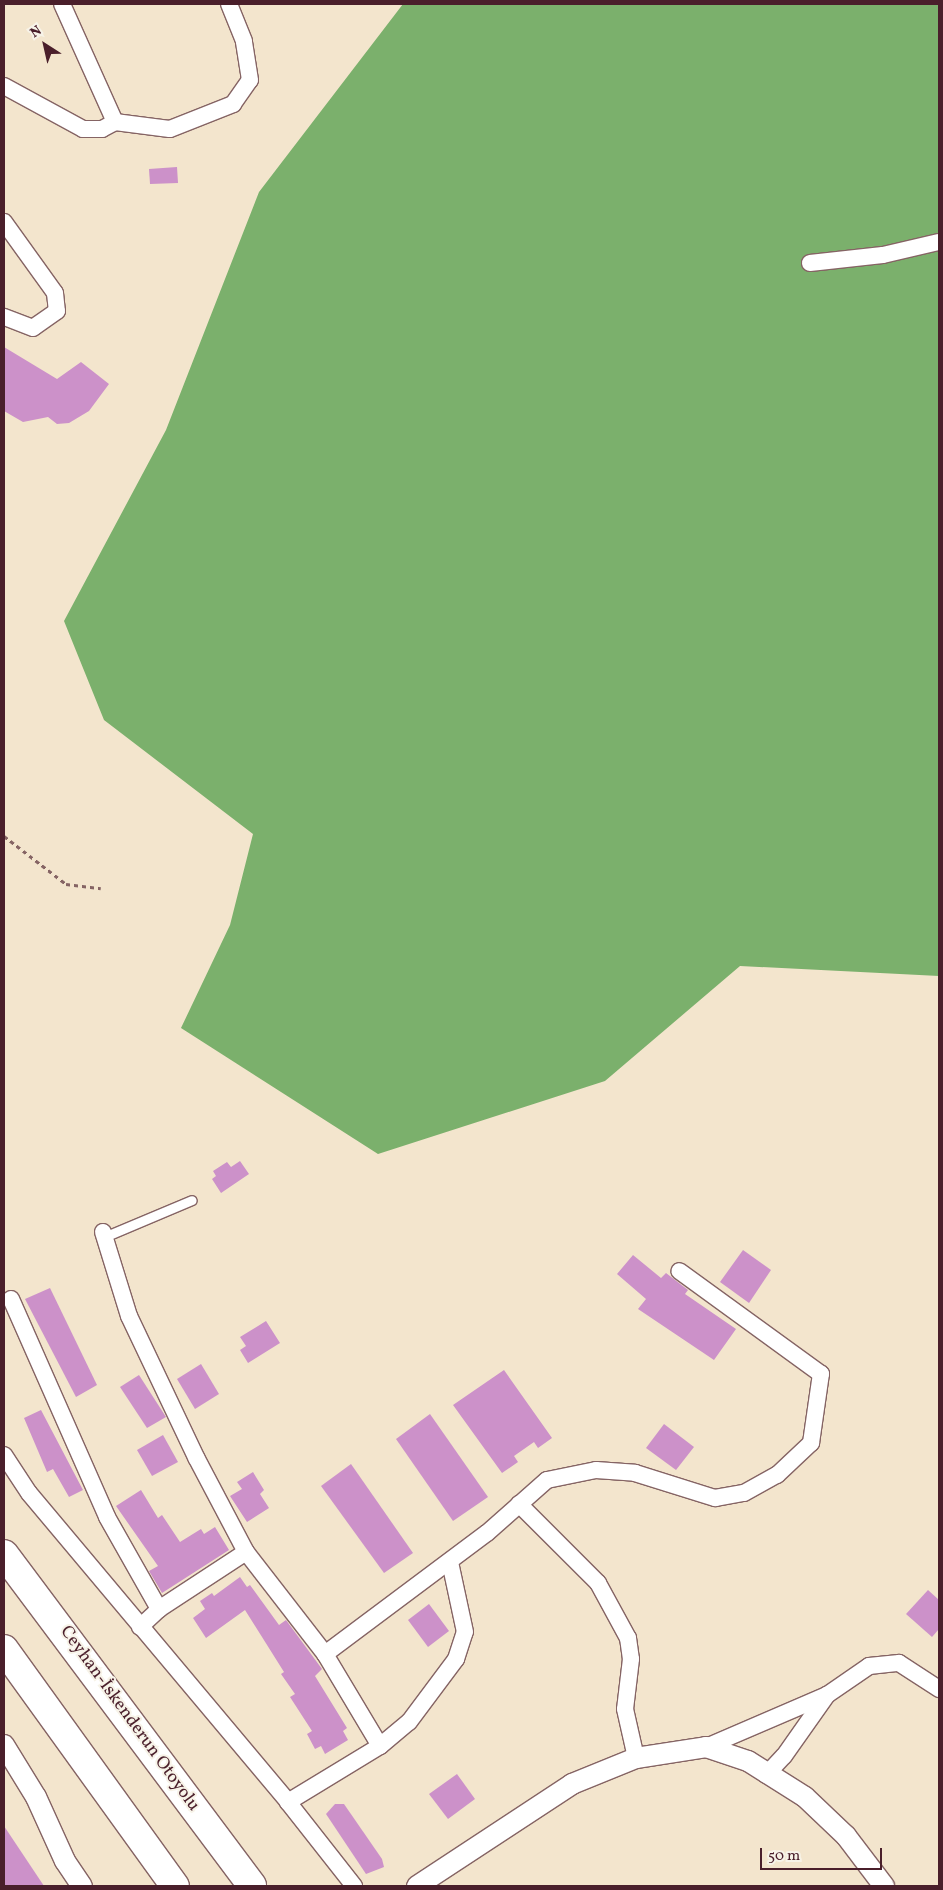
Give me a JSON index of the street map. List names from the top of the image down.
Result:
{
  "streets": {
    "highway": ["Ceyhan-İskenderun Otoyolu"]
  },
  "scale_bar": "50 m",
  "north": "top left"
}
